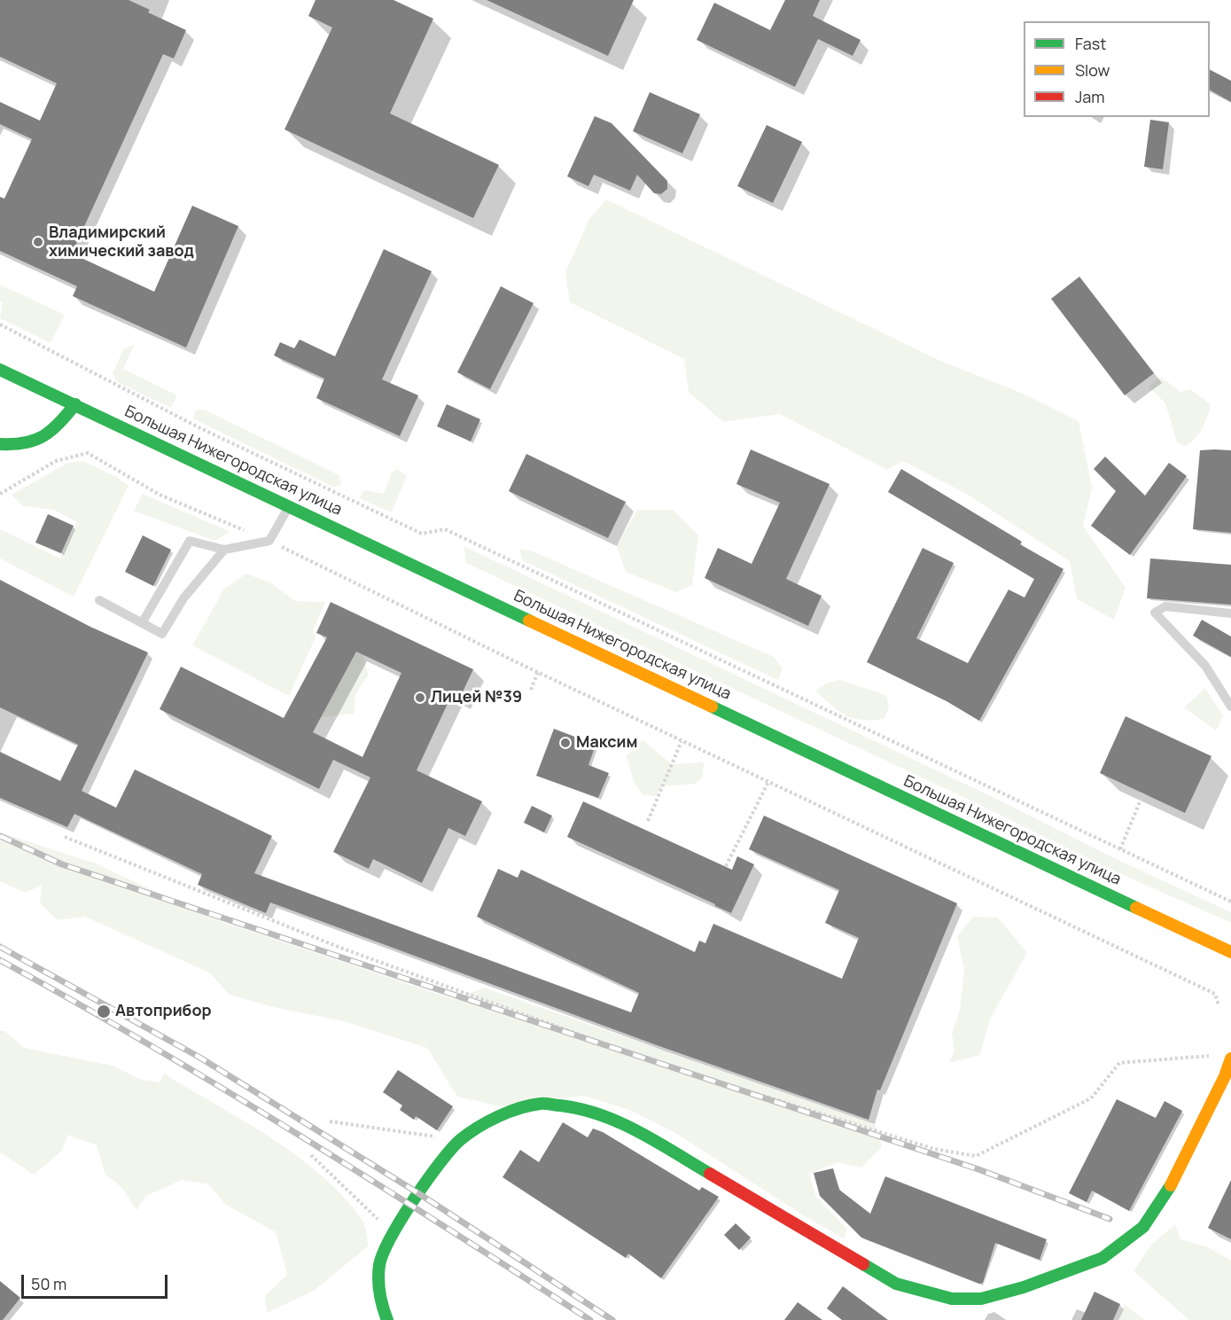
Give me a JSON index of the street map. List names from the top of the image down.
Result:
{
  "streets": {
    "main road": ["Большая Нижегородская улица"]
  },
  "places": [
    "Владимирский химический завод",
    "Лицей №39",
    "Максим",
    "Автоприбор"
  ],
  "legend": ["Fast", "Slow", "Jam"],
  "scale_bar": "50 m"
}
